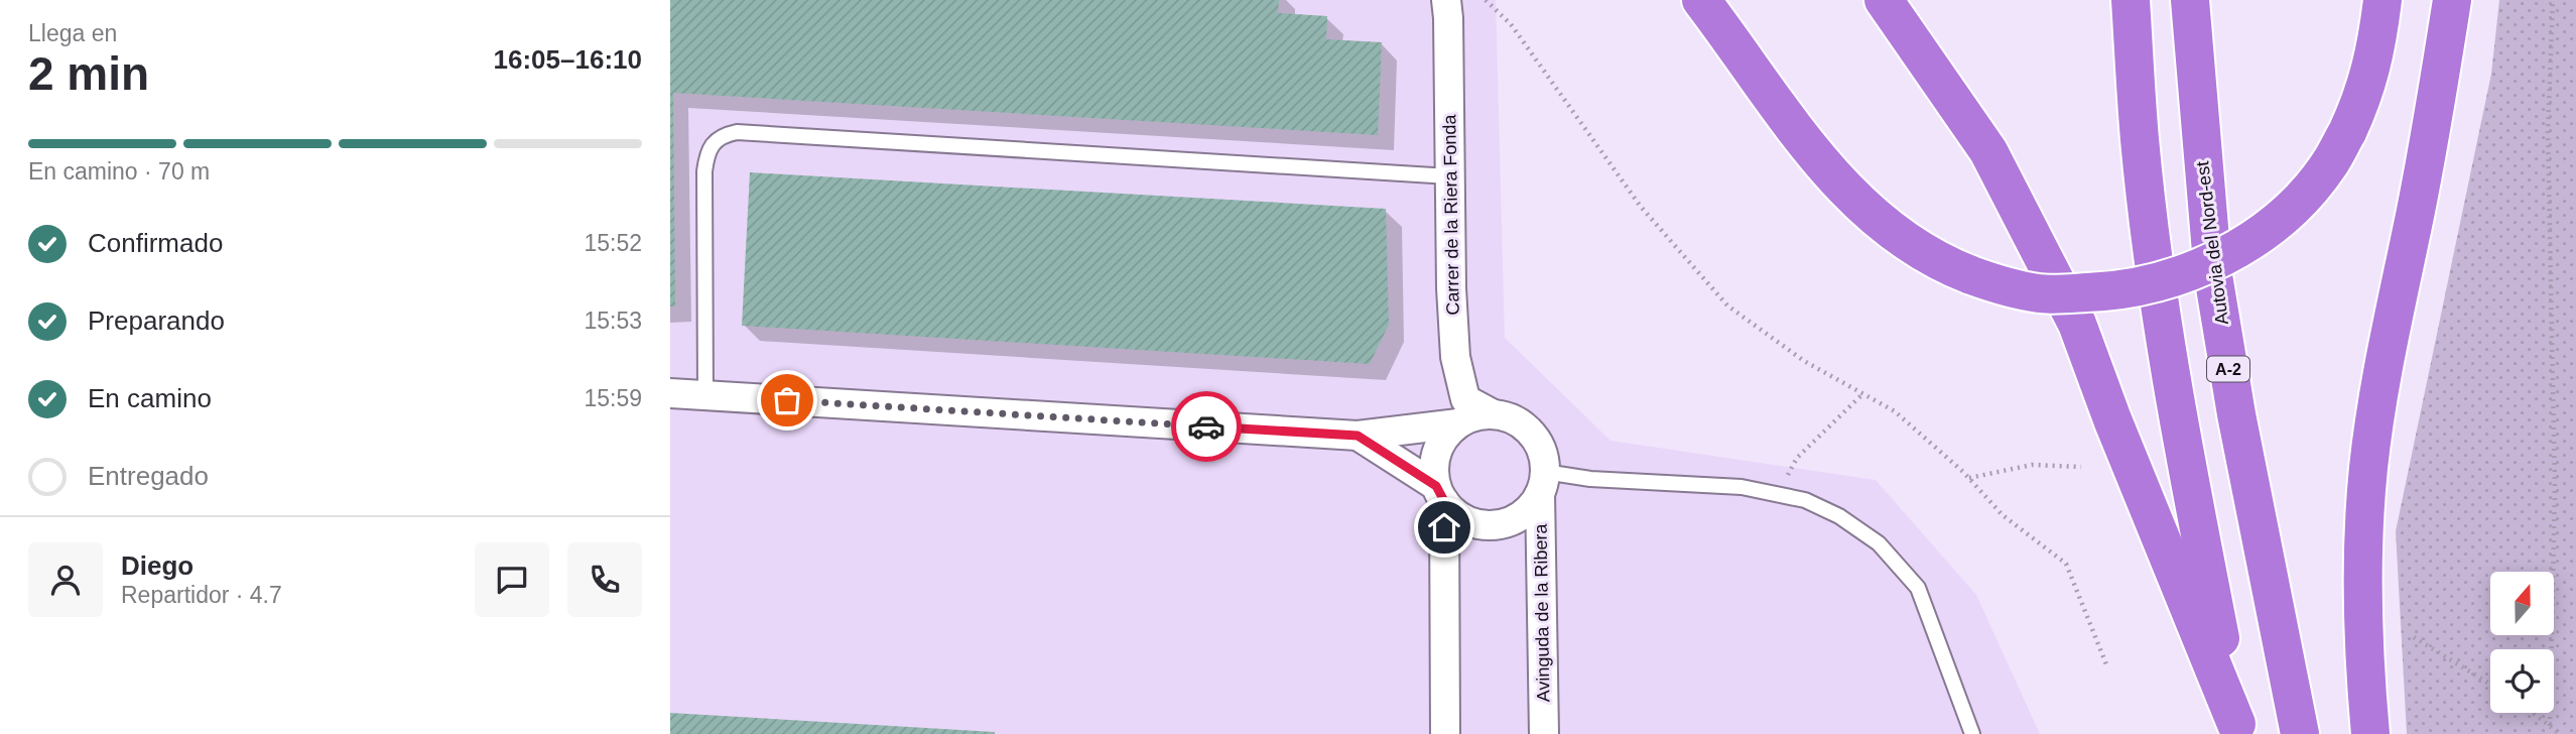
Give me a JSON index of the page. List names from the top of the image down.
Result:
{
  "streets": {
    "highway": ["Autovia del Nord-est", "A-2"],
    "street": ["Carrer de la Riera Fonda", "Avinguda de la Ribera"]
  },
  "crossings": [
    ["Carrer de la Riera Fonda", "Avinguda de la Ribera"]
  ],
  "north": "top",
  "page": {
    "heading": ["2 min", "Llega en", "16:05–16:10"],
    "panel": ["Diego", "Repartidor · 4.7"],
    "bar": "En camino · 70 m",
    "list": [
      ["Confirmado", "15:52"],
      ["Preparando", "15:53"],
      ["En camino", "15:59"],
      "Entregado"
    ]
  }
}
